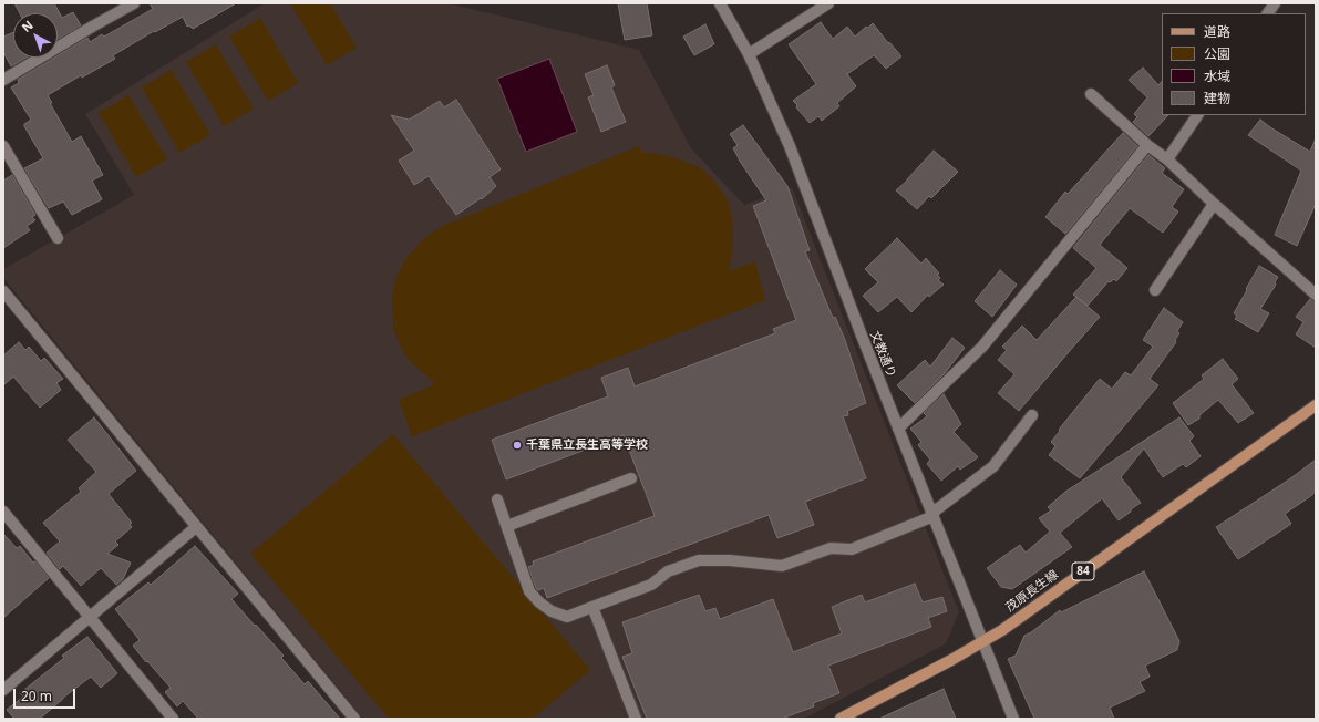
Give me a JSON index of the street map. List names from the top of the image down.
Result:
{
  "streets": {
    "main road": ["84", "茂原長生線"],
    "street": ["文教通り"]
  },
  "crossings": [
    ["文教通り", "茂原長生線"]
  ],
  "places": ["千葉県立長生高等学校"],
  "legend": [
    "道路",
    "公園",
    "水域",
    "建物"
  ],
  "scale_bar": "20 m",
  "north": "top left"
}
